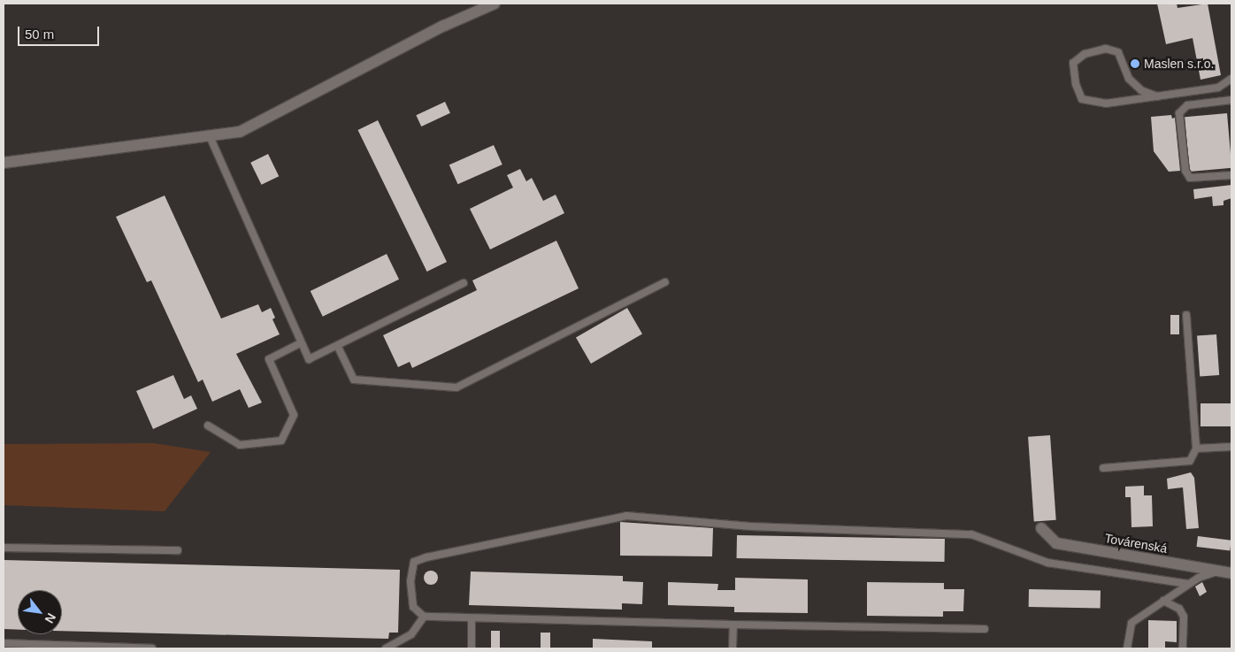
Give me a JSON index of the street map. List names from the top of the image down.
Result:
{
  "streets": {
    "street": ["Továrenská"]
  },
  "places": ["Maslen s.r.o."],
  "scale_bar": "50 m",
  "north": "bottom right"
}
